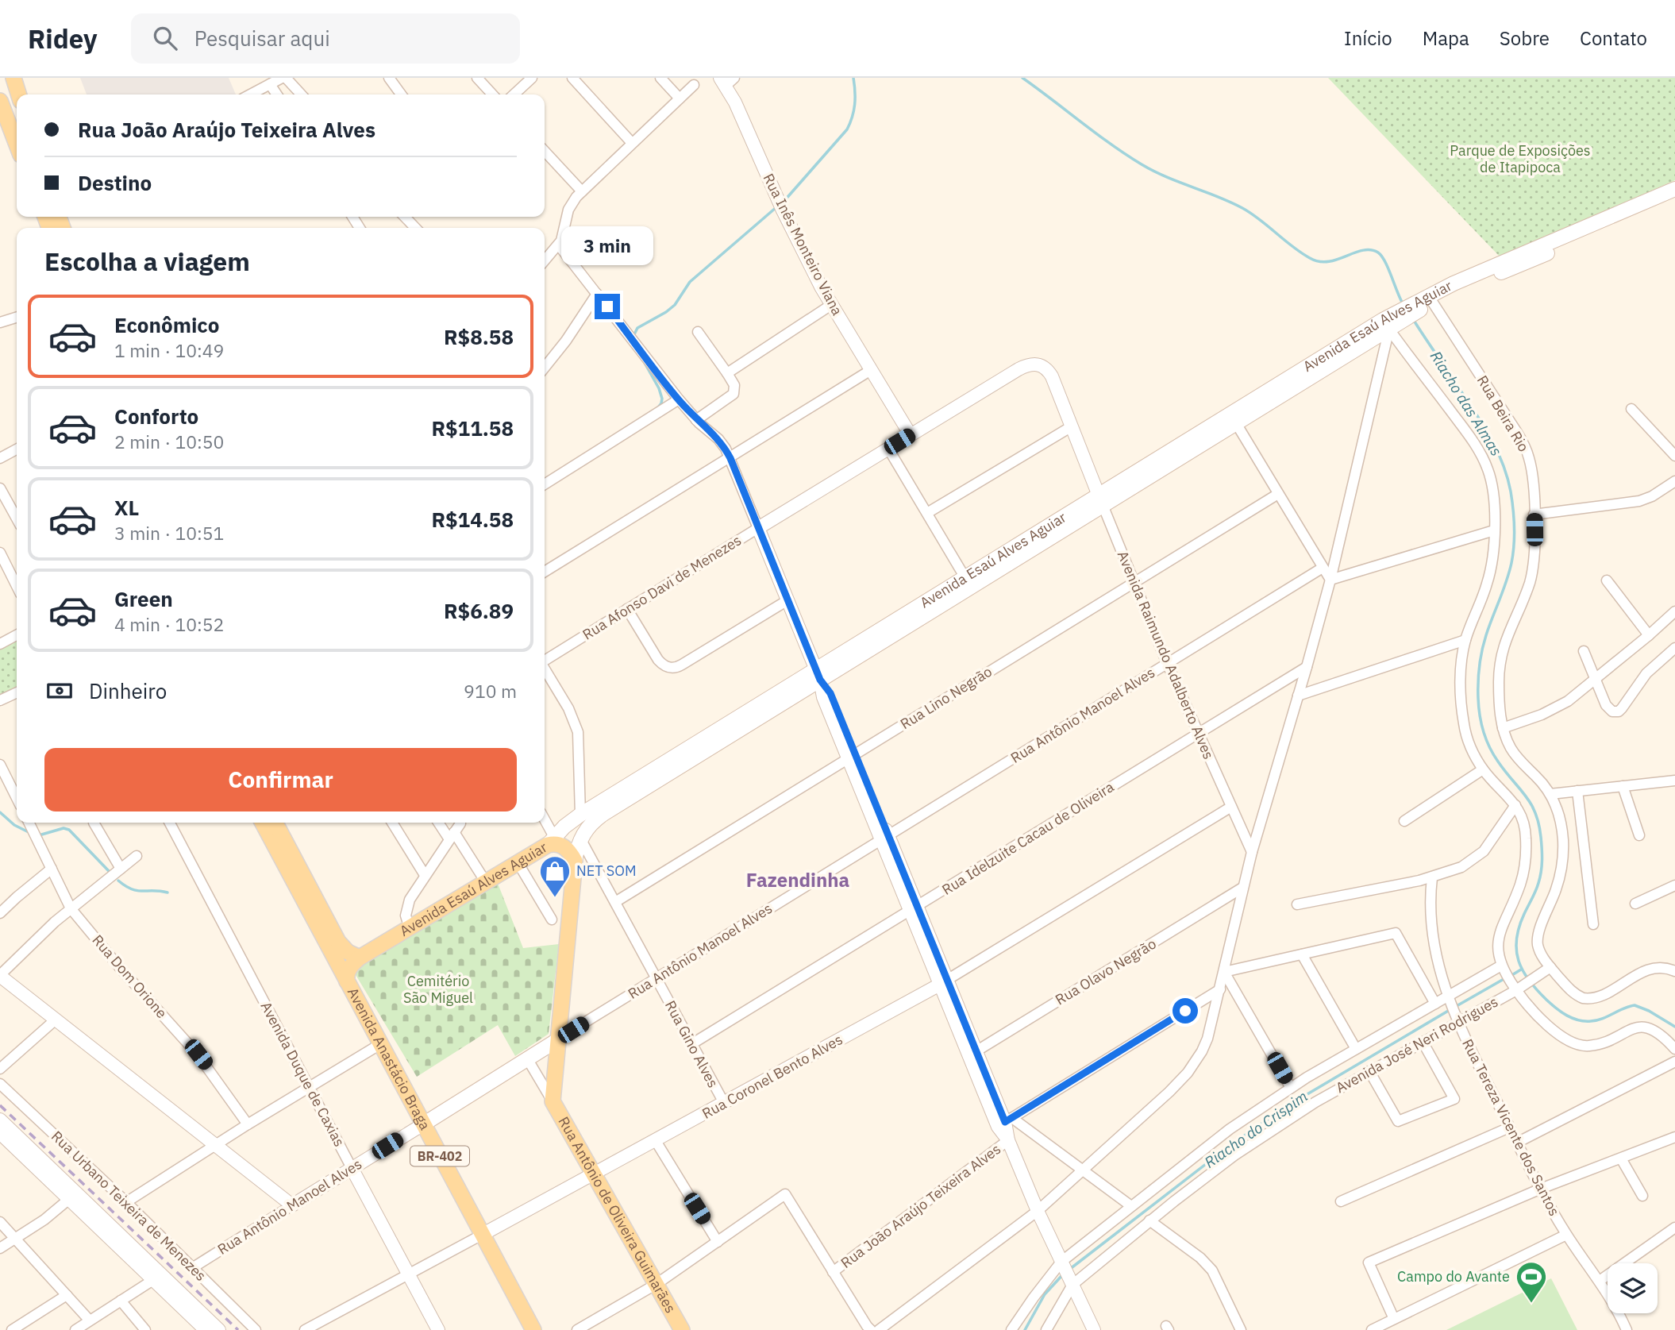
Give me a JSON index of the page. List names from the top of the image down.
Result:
{
  "streets": {
    "main road": [
      "Avenida Esaú Alves Aguiar",
      "Rua Antônio Manoel Alves",
      "Avenida Anastácio Braga",
      "BR-402",
      "Rua Antônio de Oliveira Guimarães"
    ],
    "street": [
      "Rua Inês Monteiro Viana",
      "Rua Beira Rio",
      "Rua Afonso Davi de Menezes",
      "Avenida Raimundo Adalberto Alves",
      "Rua Lino Negrão",
      "Rua Idelzuite Cacau de Oliveira",
      "Rua Olavo Negrão",
      "Rua Dom Orione",
      "Rua Gino Alves",
      "Avenida José Neri Rodrigues",
      "Avenida Duque de Caxias",
      "Rua Coronel Bento Alves",
      "Rua Tereza Vicente dos Santos",
      "Rua Urbano Teixeira de Menezes",
      "Rua João Araújo Teixeira Alves"
    ]
  },
  "crossings": [
    ["Rua Inês Monteiro Viana", "Rua Afonso Davi de Menezes"],
    ["Avenida Esaú Alves Aguiar", "Rua Beira Rio"],
    ["Avenida Esaú Alves Aguiar", "Avenida Raimundo Adalberto Alves"],
    ["Avenida Esaú Alves Aguiar", "Rua Gino Alves"],
    ["Avenida Esaú Alves Aguiar", "Avenida Anastácio Braga"],
    ["Avenida Esaú Alves Aguiar", "Rua Antônio de Oliveira Guimarães"],
    ["Rua Beira Rio", "Avenida José Neri Rodrigues"],
    ["Rua Afonso Davi de Menezes", "Avenida Raimundo Adalberto Alves"],
    ["Avenida Raimundo Adalberto Alves", "Rua Lino Negrão"],
    ["Avenida Raimundo Adalberto Alves", "Rua Antônio Manoel Alves"],
    ["Avenida Raimundo Adalberto Alves", "Rua Idelzuite Cacau de Oliveira"],
    ["Avenida Raimundo Adalberto Alves", "Rua Coronel Bento Alves"],
    ["Rua Lino Negrão", "Rua Gino Alves"],
    ["Rua Antônio Manoel Alves", "Rua Gino Alves"],
    ["Rua Antônio Manoel Alves", "Avenida Anastácio Braga"],
    ["Rua Antônio Manoel Alves", "Avenida Duque de Caxias"],
    ["Rua Antônio Manoel Alves", "Rua Urbano Teixeira de Menezes"],
    ["Rua Antônio Manoel Alves", "Rua Antônio de Oliveira Guimarães"],
    ["Rua Idelzuite Cacau de Oliveira", "Rua Gino Alves"],
    ["Rua Gino Alves", "Rua Coronel Bento Alves"],
    ["Avenida José Neri Rodrigues", "Rua Tereza Vicente dos Santos"],
    ["Avenida Anastácio Braga", "Rua Coronel Bento Alves"],
    ["Avenida Duque de Caxias", "Rua Coronel Bento Alves"],
    ["Rua Coronel Bento Alves", "Rua Antônio de Oliveira Guimarães"]
  ],
  "districts": ["Fazendinha"],
  "water": ["Riacho das Almas", "Riacho do Crispim"],
  "parks": ["Parque de Exposições de Itapipoca", "Cemitério São Miguel"],
  "places": {
    "shop": ["NET SOM"],
    "sports": ["Campo do Avante"]
  },
  "page": {
    "header": "Ridey",
    "search": "Pesquisar aqui",
    "nav": [
      "Início",
      "Mapa",
      "Sobre",
      "Contato"
    ],
    "banner": ["Rua João Araújo Teixeira Alves", "Destino"],
    "bubble": "3 min",
    "heading": "Escolha a viagem",
    "list": [
      {
        "name": "Econômico",
        "note": "1 min · 10:49",
        "value": "R$8.58"
      },
      {
        "name": "Conforto",
        "note": "2 min · 10:50",
        "value": "R$11.58"
      },
      {
        "name": "XL",
        "note": "3 min · 10:51",
        "value": "R$14.58"
      },
      {
        "name": "Green",
        "note": "4 min · 10:52",
        "value": "R$6.89"
      }
    ],
    "pay": ["Dinheiro", "910 m"],
    "buttons": "Confirmar"
  }
}
